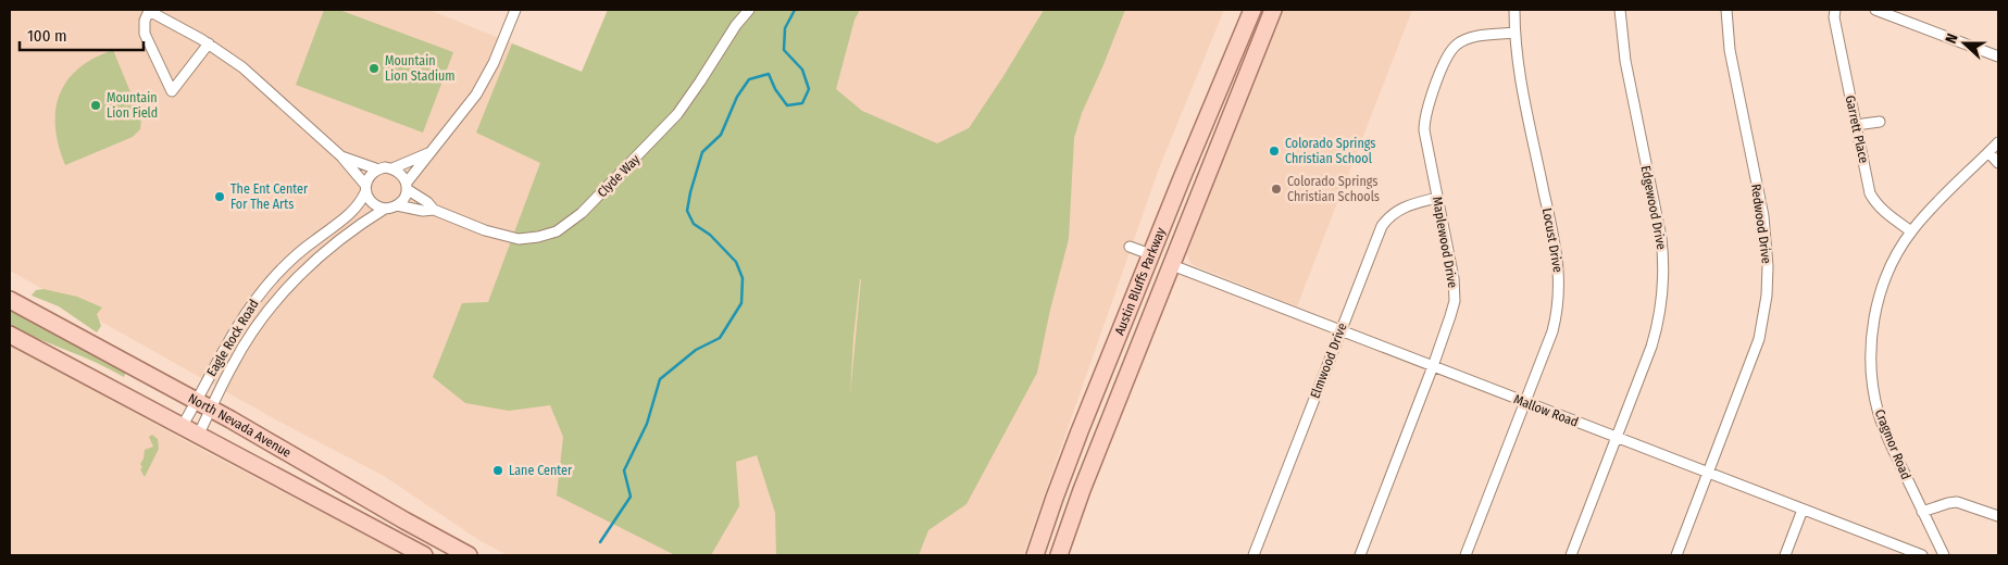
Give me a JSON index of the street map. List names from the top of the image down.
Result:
{
  "streets": {
    "main road": ["Austin Bluffs Parkway", "North Nevada Avenue"],
    "street": [
      "Garrett Place",
      "Clyde Way",
      "Edgewood Drive",
      "Redwood Drive",
      "Locust Drive",
      "Maplewood Drive",
      "Eagle Rock Road",
      "Elmwood Drive",
      "Mallow Road",
      "Cragmor Road"
    ]
  },
  "crossings": [
    ["Garrett Place", "Cragmor Road"],
    ["Edgewood Drive", "Mallow Road"],
    ["Redwood Drive", "Mallow Road"],
    ["Locust Drive", "Maplewood Drive"],
    ["Locust Drive", "Mallow Road"],
    ["Maplewood Drive", "Elmwood Drive"],
    ["Maplewood Drive", "Mallow Road"],
    ["Austin Bluffs Parkway", "Mallow Road"],
    ["Eagle Rock Road", "North Nevada Avenue"],
    ["Elmwood Drive", "Mallow Road"]
  ],
  "places": [
    "Mountain Lion Stadium",
    "Mountain Lion Field",
    "Colorado Springs Christian School",
    "Colorado Springs Christian Schools",
    "The Ent Center For The Arts",
    "Lane Center"
  ],
  "scale_bar": "100 m",
  "north": "left"
}
